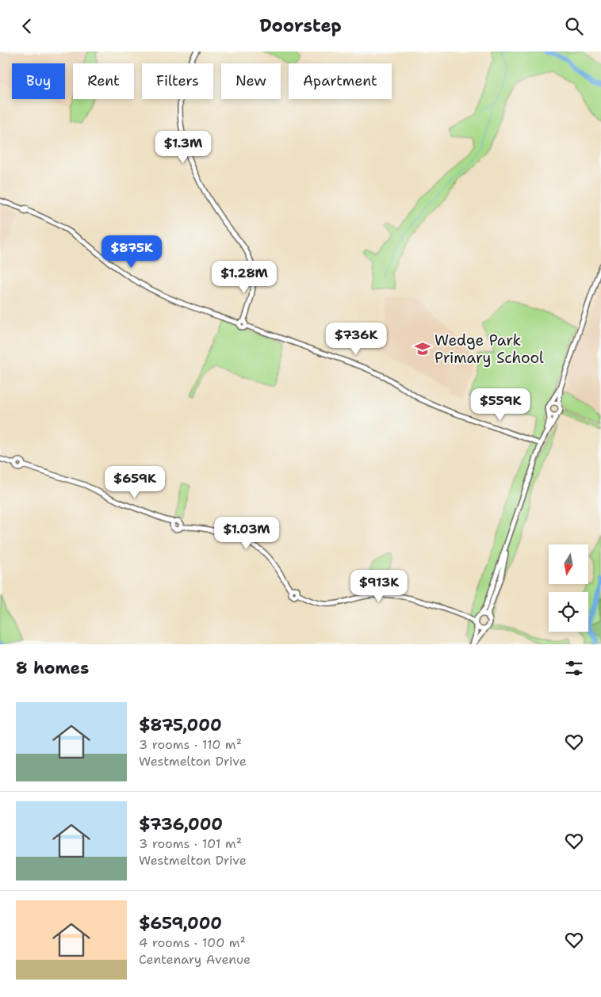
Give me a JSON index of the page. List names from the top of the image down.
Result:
{
  "places": {
    "school or university": ["Wedge Park Primary School"]
  },
  "north": "bottom",
  "page": {
    "header": "Doorstep",
    "chip": [
      "Buy",
      "Rent",
      "Filters",
      "New",
      "Apartment"
    ],
    "price": [
      "$1.3M",
      "$875K",
      "$1.28M",
      "$736K",
      "$559K",
      "$659K",
      "$1.03M",
      "$913K"
    ],
    "heading": "8 homes",
    "list": [
      {
        "name": "$875,000",
        "note": "3 rooms · 110 m² · Westmelton Drive"
      },
      {
        "name": "$736,000",
        "note": "3 rooms · 101 m² · Westmelton Drive"
      },
      {
        "name": "$659,000",
        "note": "4 rooms · 100 m² · Centenary Avenue"
      }
    ]
  }
}
